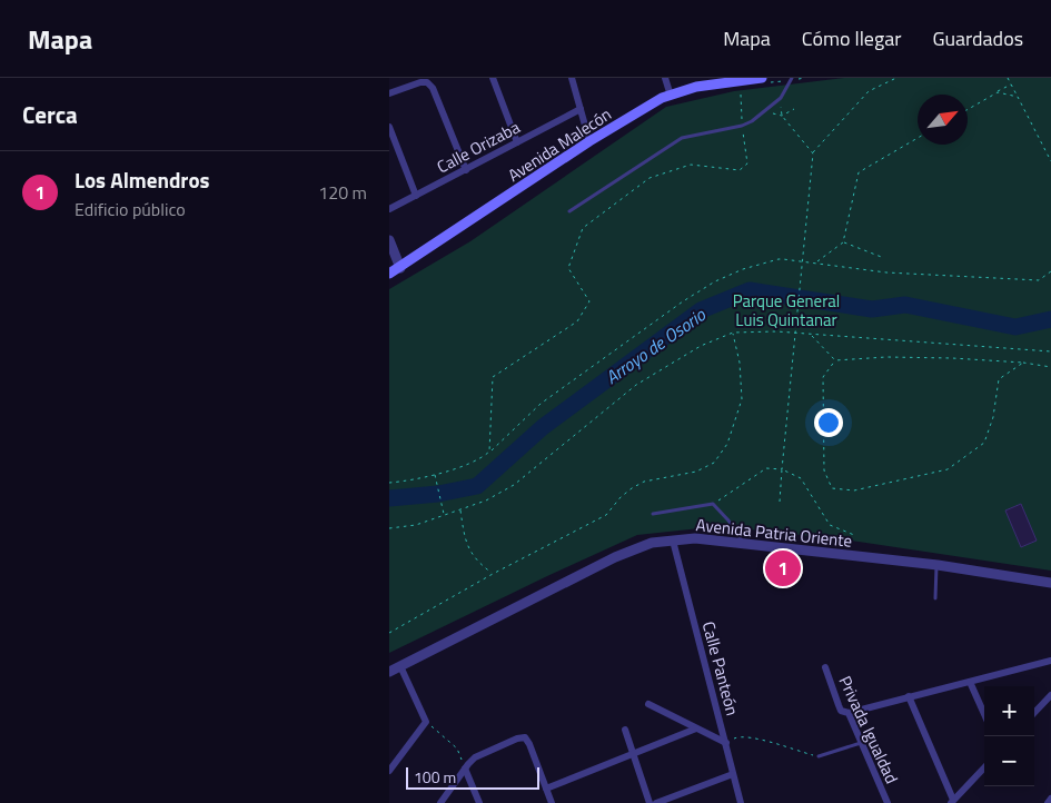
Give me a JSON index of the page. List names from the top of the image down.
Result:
{
  "streets": {
    "main road": ["Avenida Malecón"],
    "street": [
      "Calle Orizaba",
      "Avenida Patria Oriente",
      "Calle Panteón",
      "Privada Igualdad"
    ]
  },
  "crossings": [
    ["Avenida Patria Oriente", "Calle Panteón"]
  ],
  "water": ["Arroyo de Osorio"],
  "parks": ["Parque General Luis Quintanar"],
  "scale_bar": "100 m",
  "north": "top right",
  "page": {
    "header": "Mapa",
    "nav": ["Mapa", "Cómo llegar", "Guardados"],
    "heading": "Cerca",
    "list": [
      {
        "mark": "1",
        "name": "Los Almendros",
        "note": "Edificio público",
        "value": "120 m"
      }
    ],
    "pins": "1",
    "map_buttons": ["+", "−"],
    "scale": "100 m"
  }
}
